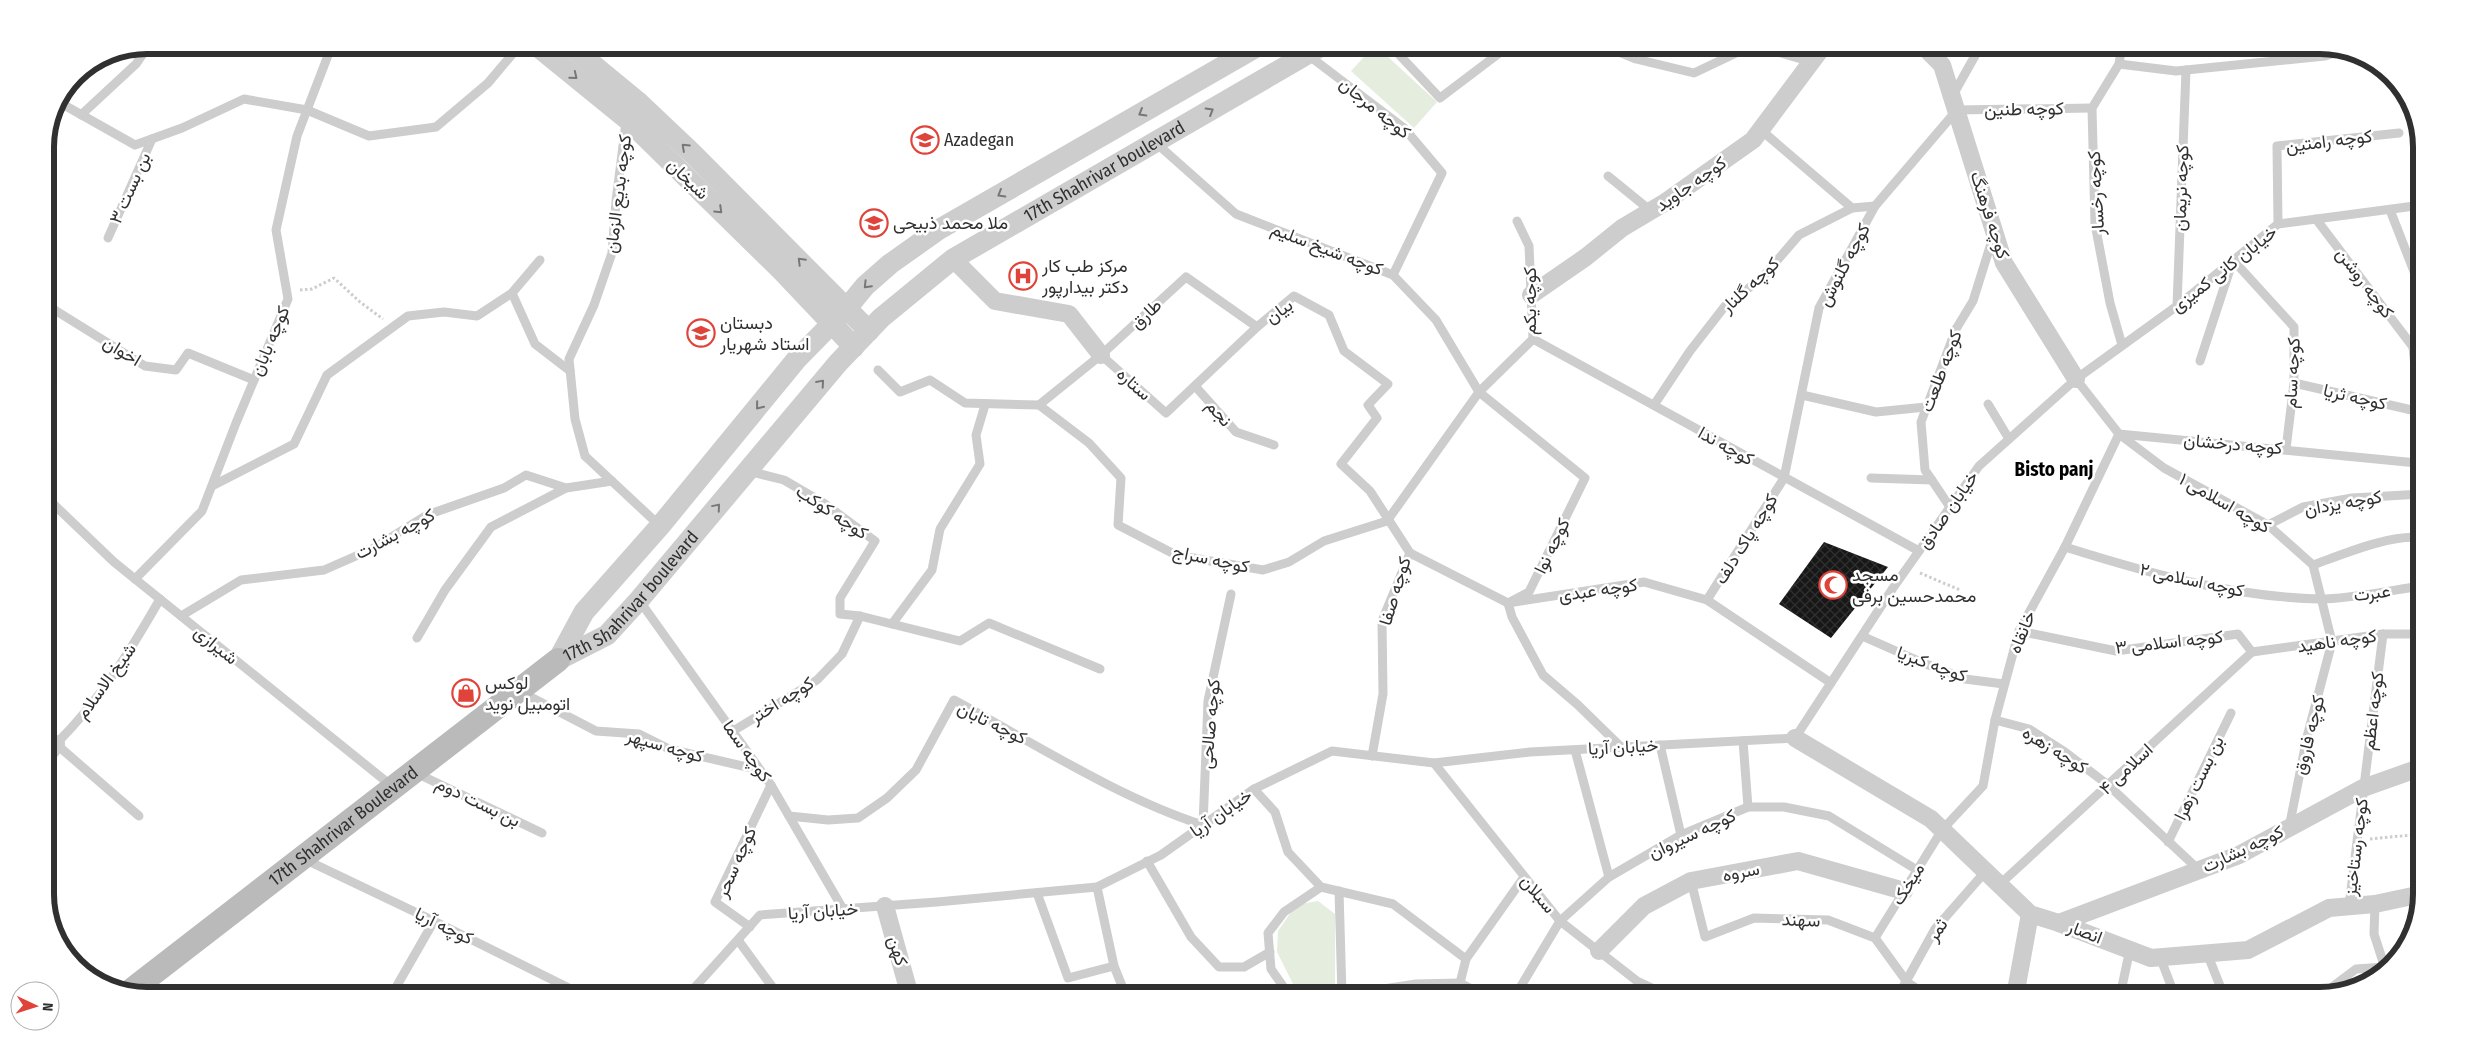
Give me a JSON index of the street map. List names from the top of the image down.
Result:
{
  "streets": {
    "main road": ["17th Shahrivar Boulevard"],
    "street": [
      "17th Shahrivar boulevard",
      "شیخان",
      "کوچه جاوید",
      "کوچه فرهنگ",
      "کوچه بشارت",
      "شیخ الاسلام",
      "سروه",
      "انصار",
      "کهن"
    ],
    "lane": [
      "کوچه مرجان",
      "کوچه طنین",
      "کوچه رامتین",
      "بن بست ۳",
      "کوچه نریمان",
      "کوچه رخسار",
      "کوچه بدیع الزمان",
      "کوچه شیخ سلیم",
      "کوچه گلنوش",
      "خیابان کانی کمیزی",
      "کوچه روشن",
      "کوچه گلنار",
      "کوچه یکم",
      "بیان",
      "طارق",
      "کوچه بابان",
      "اخوان",
      "کوچه طلعت",
      "کوچه سام",
      "ستاره",
      "کوچه ثریا",
      "نجم",
      "کوچه درخشان",
      "کوچه ندا",
      "کوچه اسلامی ۱",
      "کوچه یزدان",
      "خیابان صادق",
      "کوچه کوکب",
      "کوچه پاک دلف",
      "کوچه نوا",
      "کوچه سراج",
      "کوچه اسلامی ۲",
      "کوچه عبدی",
      "کوچه صفا",
      "عبرت",
      "خانقاه",
      "کوچه ناهید",
      "کوچه اسلامی ۳",
      "شیرازی",
      "کوچه کبریا",
      "کوچه اختر",
      "کوچه اعظم",
      "کوچه تابان",
      "کوچه صالحی",
      "کوچه فاروق",
      "کوچه سپهر",
      "خیابان آریا",
      "کوچه زهره",
      "کوچه سما",
      "اسلامی ۴",
      "بن بست زهرا",
      "بن بست دوم",
      "کوچه سیروان",
      "کوچه رستاخیز",
      "کوچه سحر",
      "میخک",
      "سبلان",
      "سهند",
      "کوچه آریا",
      "ثمر"
    ]
  },
  "crossings": [
    ["کوچه مرجان", "کوچه شیخ سلیم"],
    ["کوچه طنین", "کوچه رخسار"],
    ["کوچه طنین", "کوچه فرهنگ"],
    ["کوچه طنین", "کوچه گلنوش"],
    ["کوچه رامتین", "خیابان کانی کمیزی"],
    ["17th Shahrivar boulevard", "شیخان"],
    ["17th Shahrivar boulevard", "کوچه بدیع الزمان"],
    ["17th Shahrivar boulevard", "کوچه شیخ سلیم"],
    ["17th Shahrivar boulevard", "کوچه کوکب"],
    ["17th Shahrivar boulevard", "کوچه سما"],
    ["17th Shahrivar boulevard", "17th Shahrivar Boulevard"],
    ["شیخان", "کوچه بدیع الزمان"],
    ["کوچه جاوید", "کوچه یکم"],
    ["کوچه نریمان", "خیابان کانی کمیزی"],
    ["کوچه رخسار", "خیابان کانی کمیزی"],
    ["کوچه بدیع الزمان", "کوچه بشارت"],
    ["کوچه فرهنگ", "کوچه گلنوش"],
    ["کوچه فرهنگ", "خیابان کانی کمیزی"],
    ["کوچه فرهنگ", "کوچه طلعت"],
    ["کوچه فرهنگ", "خیابان صادق"],
    ["کوچه شیخ سلیم", "کوچه یکم"],
    ["کوچه شیخ سلیم", "کوچه نوا"],
    ["کوچه گلنوش", "کوچه گلنار"],
    ["کوچه گلنوش", "کوچه ندا"],
    ["کوچه گلنوش", "کوچه پاک دلف"],
    ["خیابان کانی کمیزی", "کوچه روشن"],
    ["خیابان کانی کمیزی", "کوچه سام"],
    ["خیابان کانی کمیزی", "خیابان صادق"],
    ["کوچه گلنار", "کوچه ندا"],
    ["کوچه یکم", "کوچه ندا"],
    ["بیان", "طارق"],
    ["بیان", "ستاره"],
    ["بیان", "نجم"],
    ["بیان", "کوچه صفا"],
    ["طارق", "ستاره"],
    ["طارق", "کوچه سراج"],
    ["کوچه بابان", "اخوان"],
    ["کوچه بابان", "شیرازی"],
    ["کوچه طلعت", "خیابان صادق"],
    ["کوچه سام", "کوچه ثریا"],
    ["کوچه سام", "کوچه درخشان"],
    ["کوچه درخشان", "کوچه اسلامی ۱"],
    ["کوچه درخشان", "خانقاه"],
    ["کوچه ندا", "خیابان صادق"],
    ["کوچه ندا", "کوچه پاک دلف"],
    ["کوچه اسلامی ۱", "کوچه یزدان"],
    ["کوچه اسلامی ۱", "خانقاه"],
    ["خیابان صادق", "کوچه عبدی"],
    ["خیابان صادق", "کوچه کبریا"],
    ["خیابان صادق", "خیابان آریا"],
    ["خیابان صادق", "انصار"],
    ["کوچه کوکب", "کوچه اختر"],
    ["کوچه بشارت", "شیرازی"],
    ["کوچه بشارت", "کوچه اعظم"],
    ["کوچه بشارت", "کوچه فاروق"],
    ["کوچه بشارت", "کوچه زهره"],
    ["کوچه بشارت", "کوچه رستاخیز"],
    ["کوچه بشارت", "انصار"],
    ["کوچه پاک دلف", "کوچه عبدی"],
    ["کوچه نوا", "کوچه عبدی"],
    ["کوچه سراج", "کوچه صفا"],
    ["کوچه اسلامی ۲", "عبرت"],
    ["کوچه اسلامی ۲", "خانقاه"],
    ["کوچه صفا", "خیابان آریا"],
    ["خانقاه", "کوچه اسلامی ۳"],
    ["خانقاه", "کوچه کبریا"],
    ["خانقاه", "کوچه زهره"],
    ["خانقاه", "میخک"],
    ["خانقاه", "انصار"],
    ["کوچه ناهید", "کوچه اسلامی ۳"],
    ["کوچه ناهید", "کوچه اعظم"],
    ["کوچه ناهید", "کوچه فاروق"],
    ["کوچه ناهید", "اسلامی ۴"],
    ["کوچه اسلامی ۳", "اسلامی ۴"],
    ["شیرازی", "شیخ الاسلام"],
    ["شیرازی", "17th Shahrivar Boulevard"],
    ["کوچه اختر", "کوچه سما"],
    ["کوچه اعظم", "کوچه رستاخیز"],
    ["کوچه تابان", "کوچه صالحی"],
    ["کوچه تابان", "خیابان آریا"],
    ["کوچه تابان", "کوچه سما"],
    ["کوچه صالحی", "خیابان آریا"],
    ["کوچه سپهر", "کوچه سما"],
    ["کوچه سپهر", "17th Shahrivar Boulevard"],
    ["خیابان آریا", "کوچه سما"],
    ["خیابان آریا", "کوچه سحر"],
    ["خیابان آریا", "سبلان"],
    ["خیابان آریا", "انصار"],
    ["خیابان آریا", "کهن"],
    ["کوچه زهره", "اسلامی ۴"],
    ["کوچه زهره", "بن بست زهرا"],
    ["کوچه سما", "کوچه سحر"],
    ["اسلامی ۴", "انصار"],
    ["بن بست دوم", "17th Shahrivar Boulevard"],
    ["17th Shahrivar Boulevard", "کوچه آریا"],
    ["کوچه سیروان", "میخک"],
    ["کوچه سیروان", "سبلان"],
    ["کوچه رستاخیز", "انصار"],
    ["سروه", "میخک"],
    ["سروه", "سبلان"],
    ["سروه", "سهند"],
    ["میخک", "سهند"],
    ["میخک", "انصار"],
    ["ثمر", "انصار"]
  ],
  "districts": ["Bisto panj"],
  "places": {
    "school or university": ["Azadegan", "ملا محمد ذبیحی", "دبستان استاد شهریار"],
    "hospital": ["مرکز طب کار دکتر بیدارپور"],
    "mosque": ["مسجد محمدحسین برفی"],
    "shop": ["لوکس اتومبیل نوید"]
  },
  "north": "right"
}
